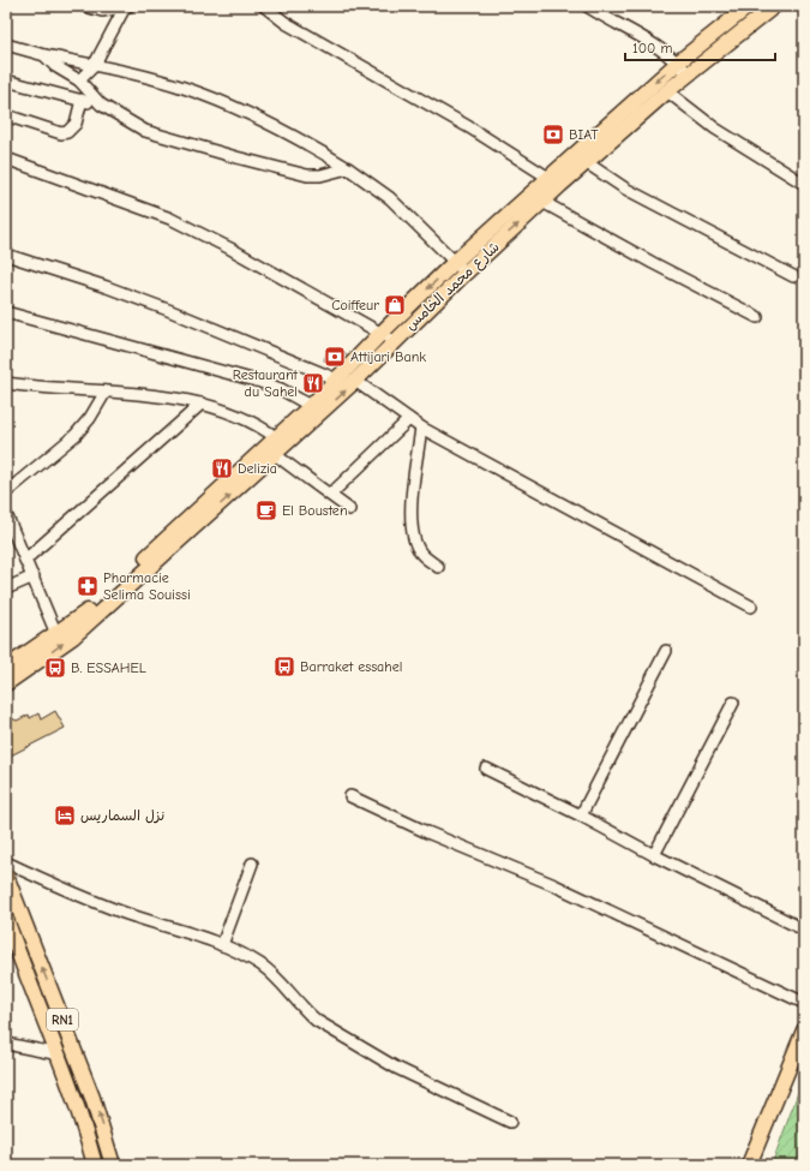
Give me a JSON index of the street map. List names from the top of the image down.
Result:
{
  "streets": {
    "main road": ["شارع محمد الخامس", "RN1"]
  },
  "places": {
    "bank": ["BIAT", "Attijari Bank"],
    "shop": ["Coiffeur"],
    "restaurant": ["Restaurant du Sahel", "Delizia"],
    "cafe": ["El Bousten"],
    "pharmacy": ["Pharmacie Selima Souissi"],
    "bus stop": ["Barraket essahel", "B. ESSAHEL"],
    "hotel": ["نزل السماريس"]
  },
  "scale_bar": "100 m"
}
